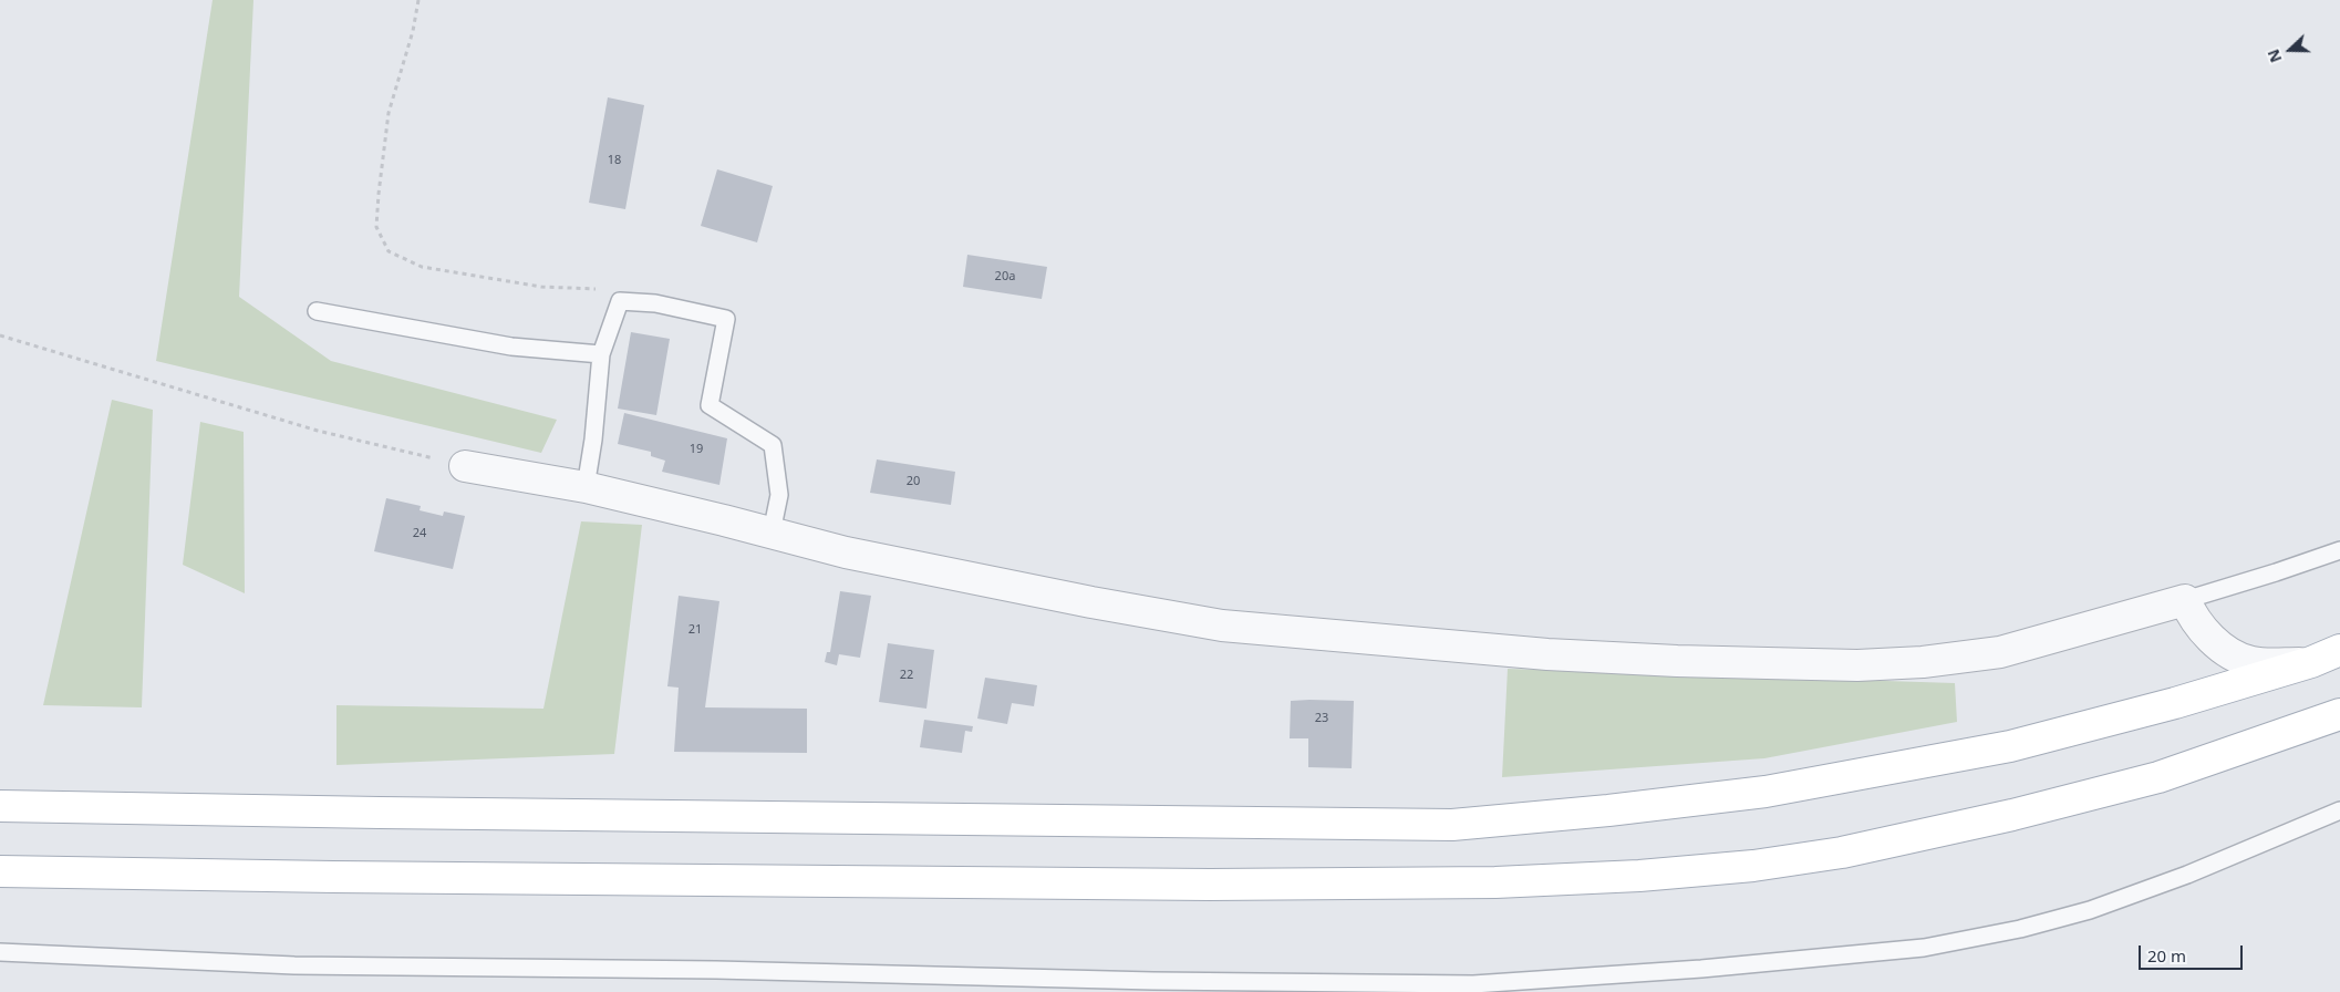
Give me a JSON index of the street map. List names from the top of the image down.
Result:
{
  "house_numbers": [
    "18",
    "20a",
    "19",
    "20",
    "24",
    "21",
    "22",
    "23"
  ],
  "scale_bar": "20 m",
  "north": "left"
}
